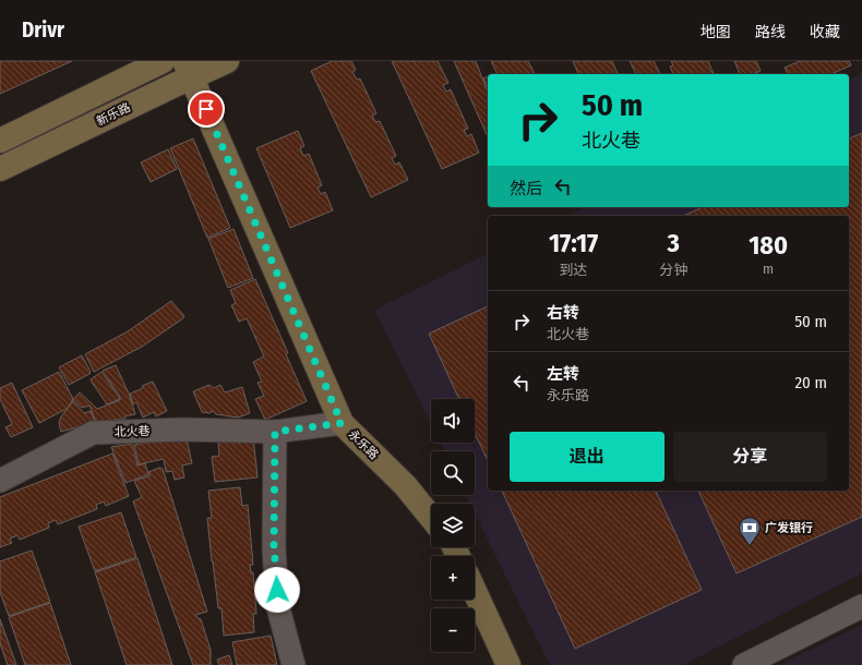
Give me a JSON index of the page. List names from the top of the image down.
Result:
{
  "streets": {
    "street": ["新乐路", "北火巷", "永乐路"]
  },
  "crossings": [
    ["新乐路", "永乐路"],
    ["北火巷", "永乐路"]
  ],
  "places": {
    "bank": ["广发银行"]
  },
  "page": {
    "header": "Drivr",
    "nav": ["地图", "路线", "收藏"],
    "turn": ["50 m", "北火巷"],
    "then": "然后",
    "eta": [
      "17:17",
      "到达",
      "3",
      "分钟",
      "180",
      "m"
    ],
    "list": [
      {
        "name": "右转",
        "note": "北火巷",
        "value": "50 m"
      },
      {
        "name": "左转",
        "note": "永乐路",
        "value": "20 m"
      }
    ],
    "map_buttons": ["+", "−"],
    "buttons": ["退出", "分享"]
  }
}
